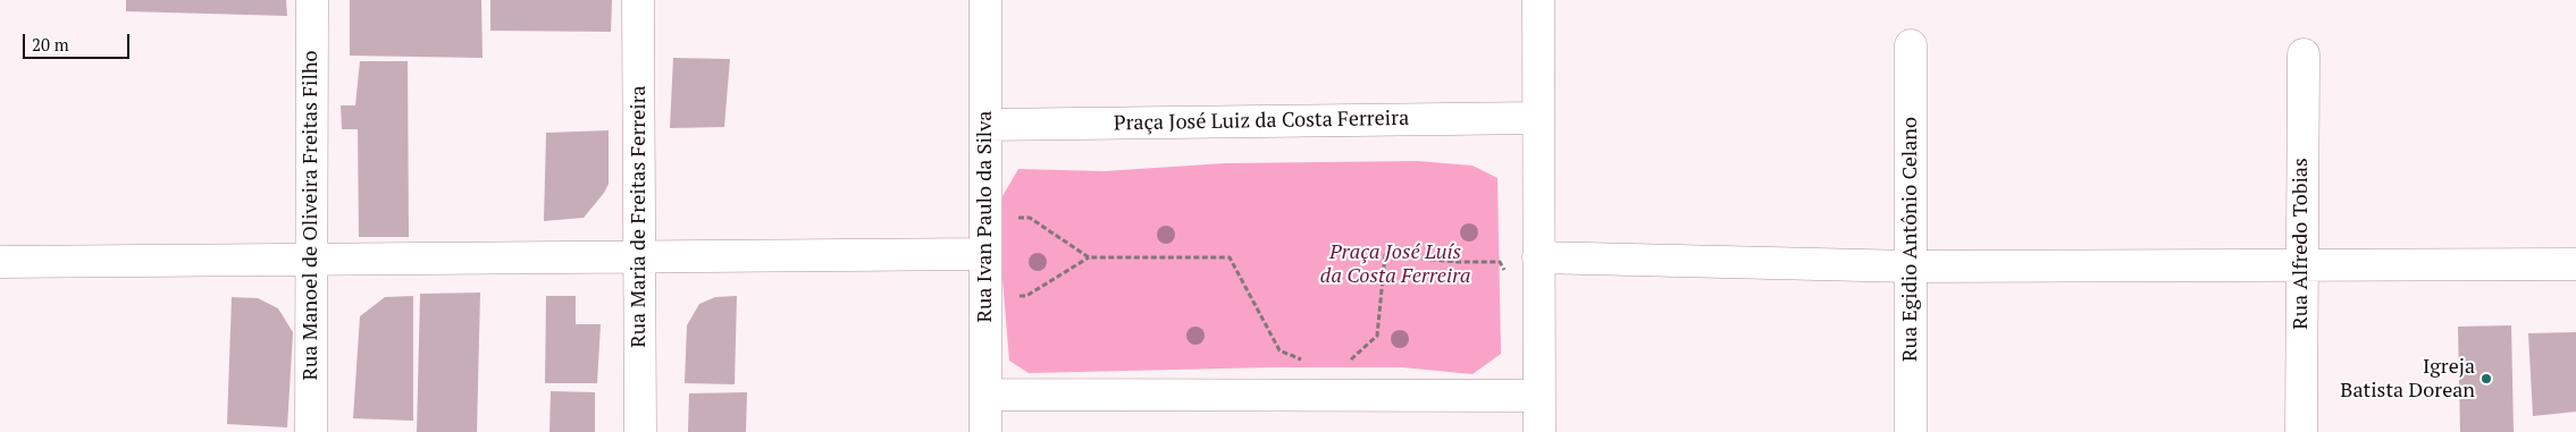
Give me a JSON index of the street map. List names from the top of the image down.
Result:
{
  "streets": {
    "street": [
      "Praça José Luiz da Costa Ferreira",
      "Rua Manoel de Oliveira Freitas Filho",
      "Rua Maria de Freitas Ferreira",
      "Rua Ivan Paulo da Silva",
      "Rua Egidio Antônio Celano",
      "Rua Alfredo Tobias"
    ]
  },
  "crossings": [
    ["Praça José Luiz da Costa Ferreira", "Rua Ivan Paulo da Silva"]
  ],
  "parks": ["Praça José Luís da Costa Ferreira"],
  "places": ["Igreja Batista Dorean"],
  "scale_bar": "20 m"
}
